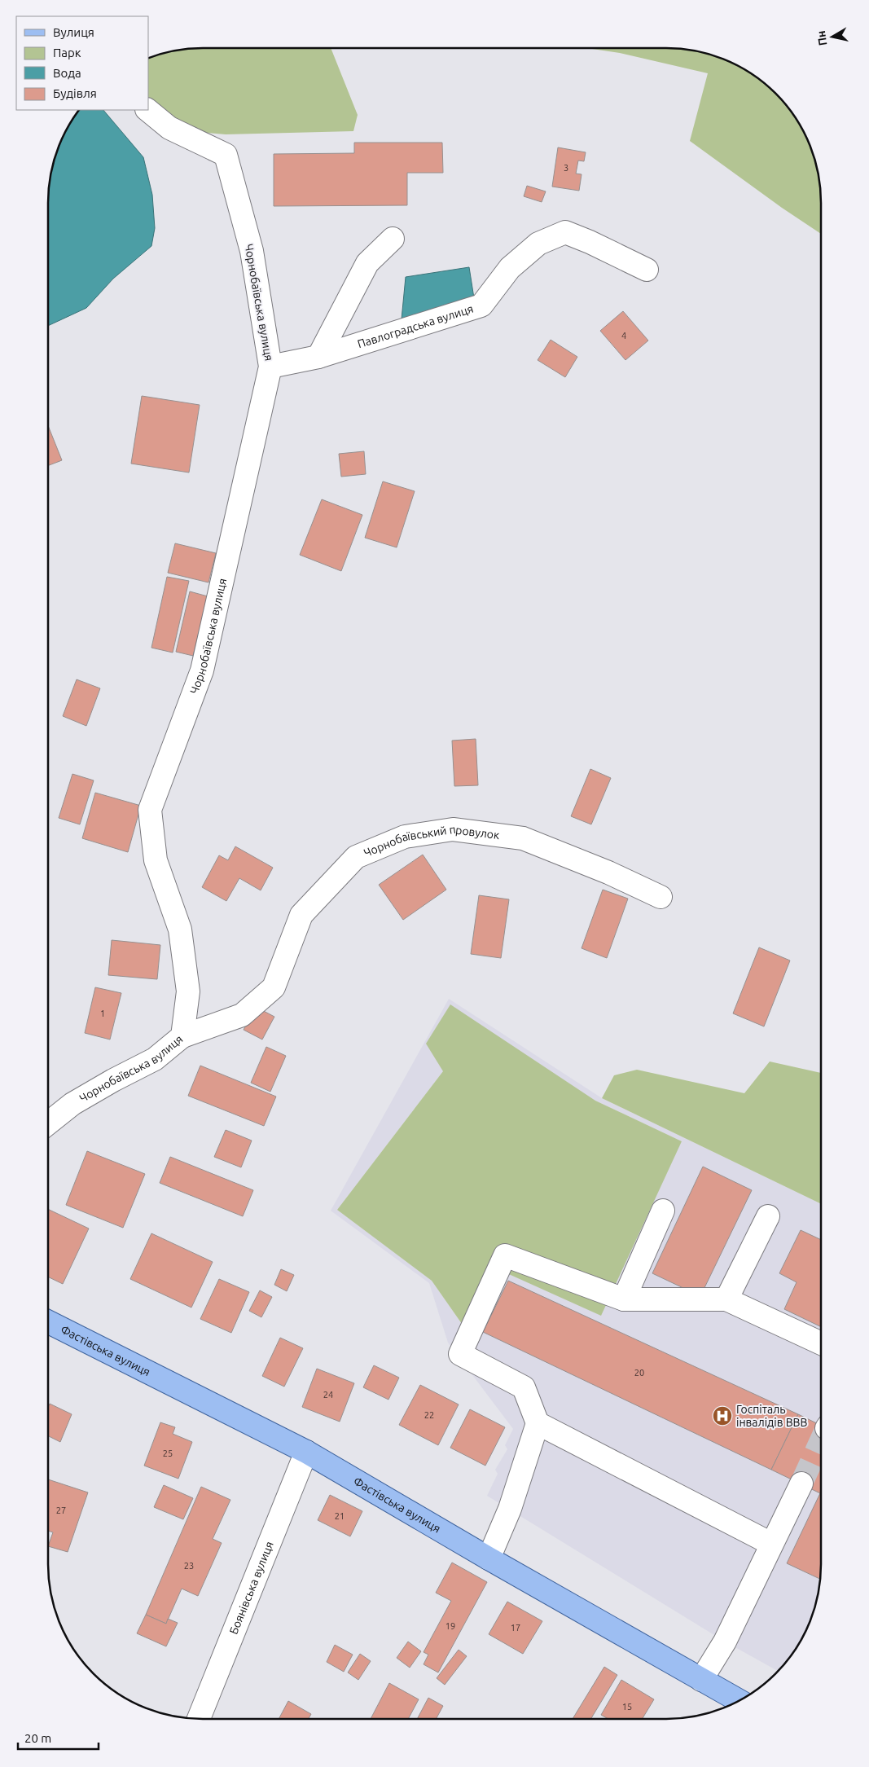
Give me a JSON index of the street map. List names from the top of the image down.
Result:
{
  "streets": {
    "main road": ["Фастівська вулиця"],
    "street": [
      "Чорнобаївська вулиця",
      "Павлоградська вулиця",
      "Чорнобаївський провулок",
      "Боянівська вулиця"
    ]
  },
  "crossings": [
    ["Чорнобаївська вулиця", "Павлоградська вулиця"],
    ["Чорнобаївська вулиця", "Чорнобаївський провулок"],
    ["Фастівська вулиця", "Боянівська вулиця"]
  ],
  "places": {
    "hospital": ["Госпіталь інвалідів ВВВ"]
  },
  "house_numbers": [
    "3",
    "4",
    "1",
    "20",
    "24",
    "22",
    "25",
    "27",
    "21",
    "23",
    "19",
    "17",
    "15"
  ],
  "legend": [
    "Вулиця",
    "Парк",
    "Вода",
    "Будівля"
  ],
  "scale_bar": "20 m",
  "north": "left"
}
